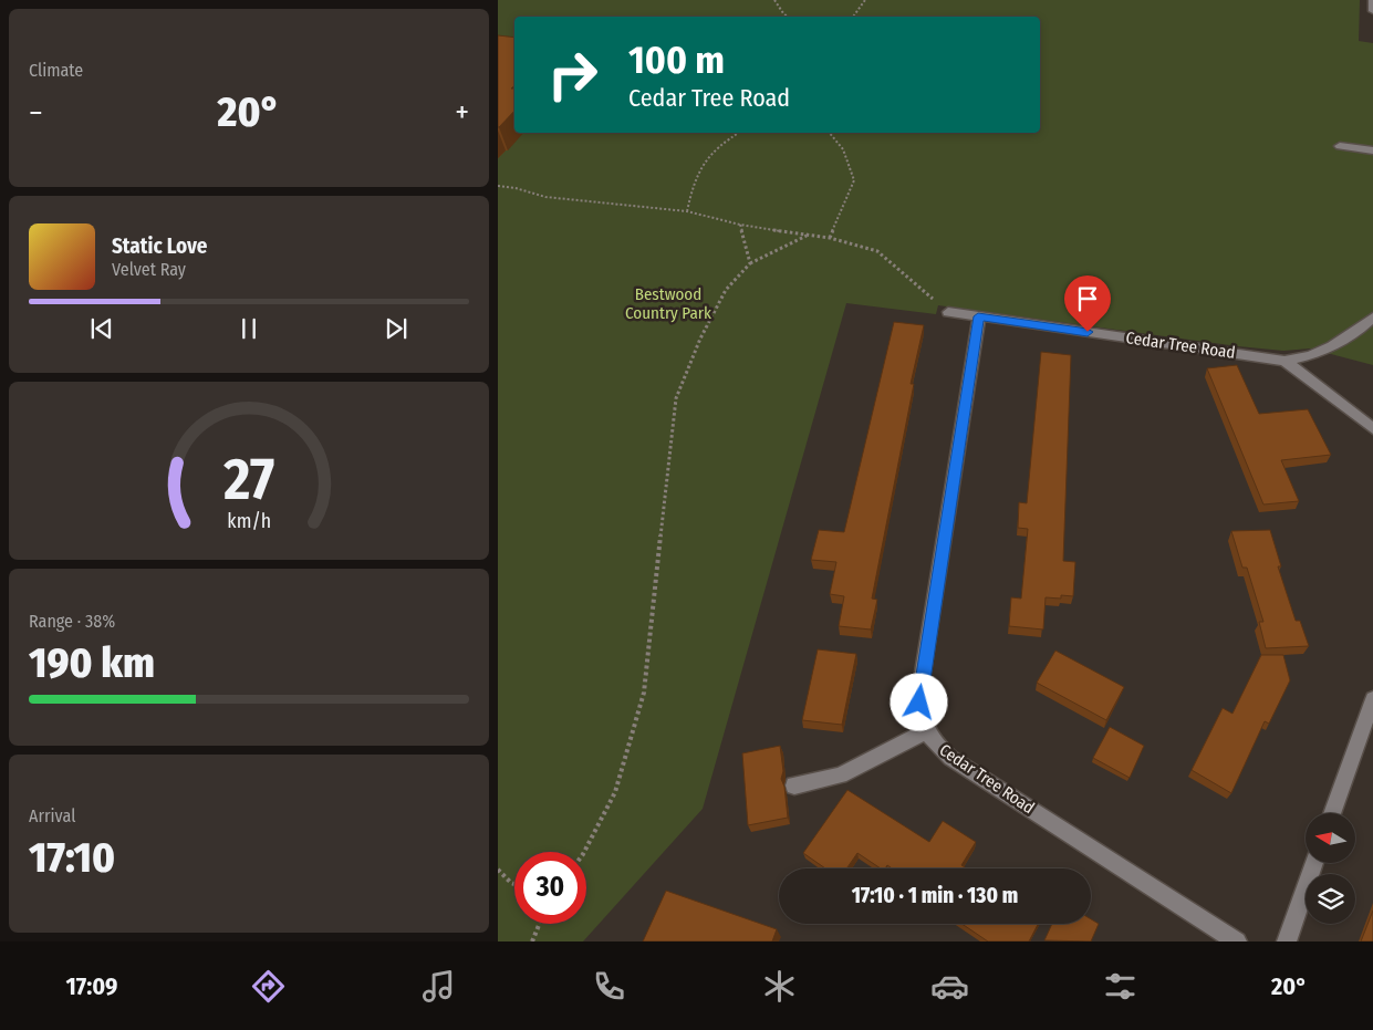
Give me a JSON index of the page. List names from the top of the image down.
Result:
{
  "streets": {
    "street": ["Cedar Tree Road"]
  },
  "parks": ["Bestwood Country Park"],
  "north": "left",
  "page": {
    "tile": [
      "Climate",
      ["Range · 38%", "190 km"],
      ["Arrival", "17:10"]
    ],
    "turn": ["100 m", "Cedar Tree Road"],
    "heat": ["−", "20°", "+"],
    "song": ["Static Love", "Velvet Ray"],
    "limit": "30",
    "trip": "17:10 · 1 min · 130 m",
    "tabs": ["17:09", "20°"],
    "gauge": ["27", "km/h"]
  }
}
